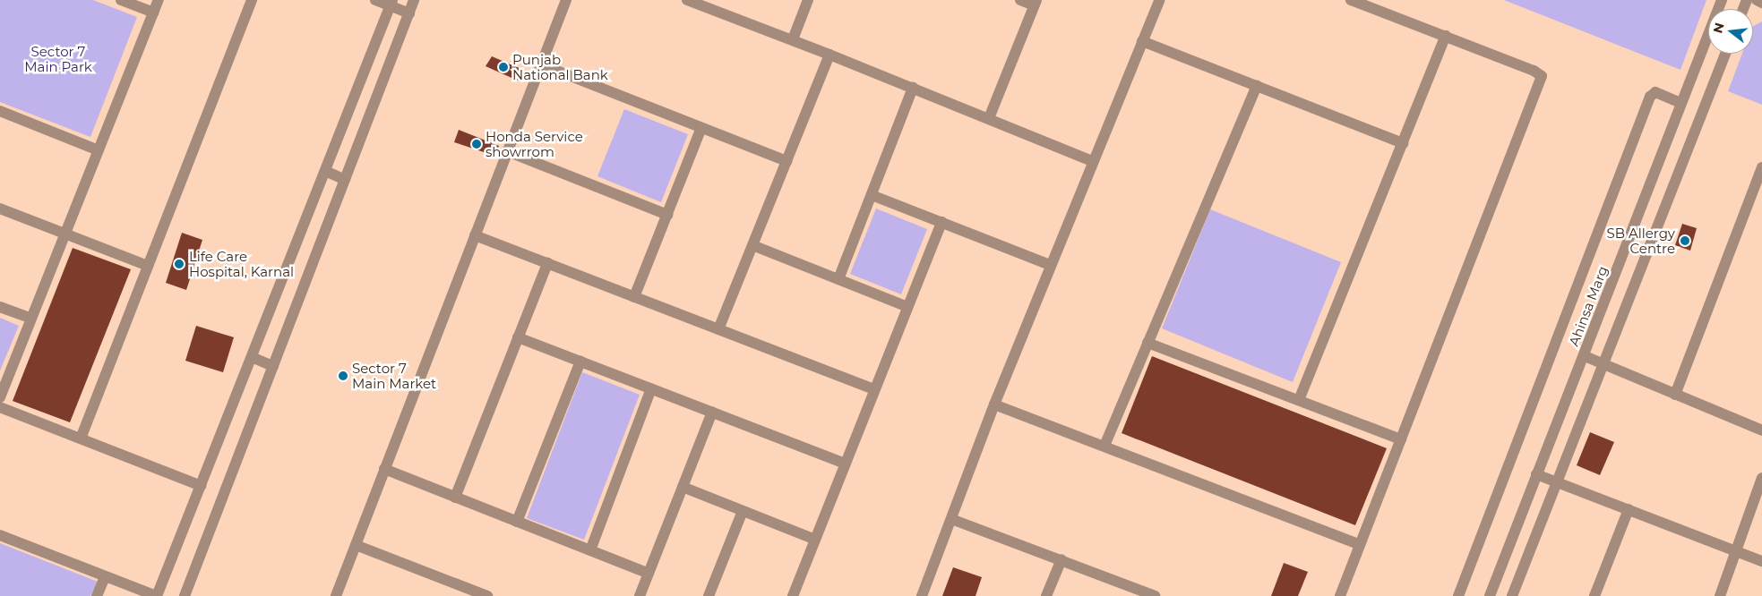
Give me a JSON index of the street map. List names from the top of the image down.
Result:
{
  "streets": {
    "street": ["Ahinsa Marg"]
  },
  "parks": ["Sector 7 Main Park"],
  "places": [
    "Punjab National Bank",
    "Honda Service showrrom",
    "SB Allergy Centre",
    "Life Care Hospital, Karnal",
    "Sector 7 Main Market"
  ],
  "north": "left"
}
